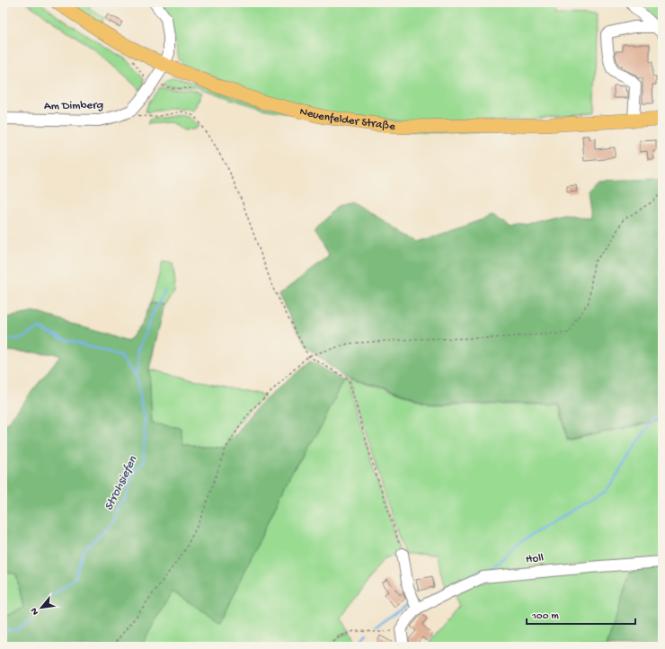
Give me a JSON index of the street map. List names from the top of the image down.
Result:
{
  "streets": {
    "main road": ["Neuenfelder Straße"],
    "street": ["Am Dimberg", "Holl"]
  },
  "crossings": [
    ["Am Dimberg", "Neuenfelder Straße"]
  ],
  "water": ["Strohsiefen"],
  "scale_bar": "100 m",
  "north": "bottom left"
}
